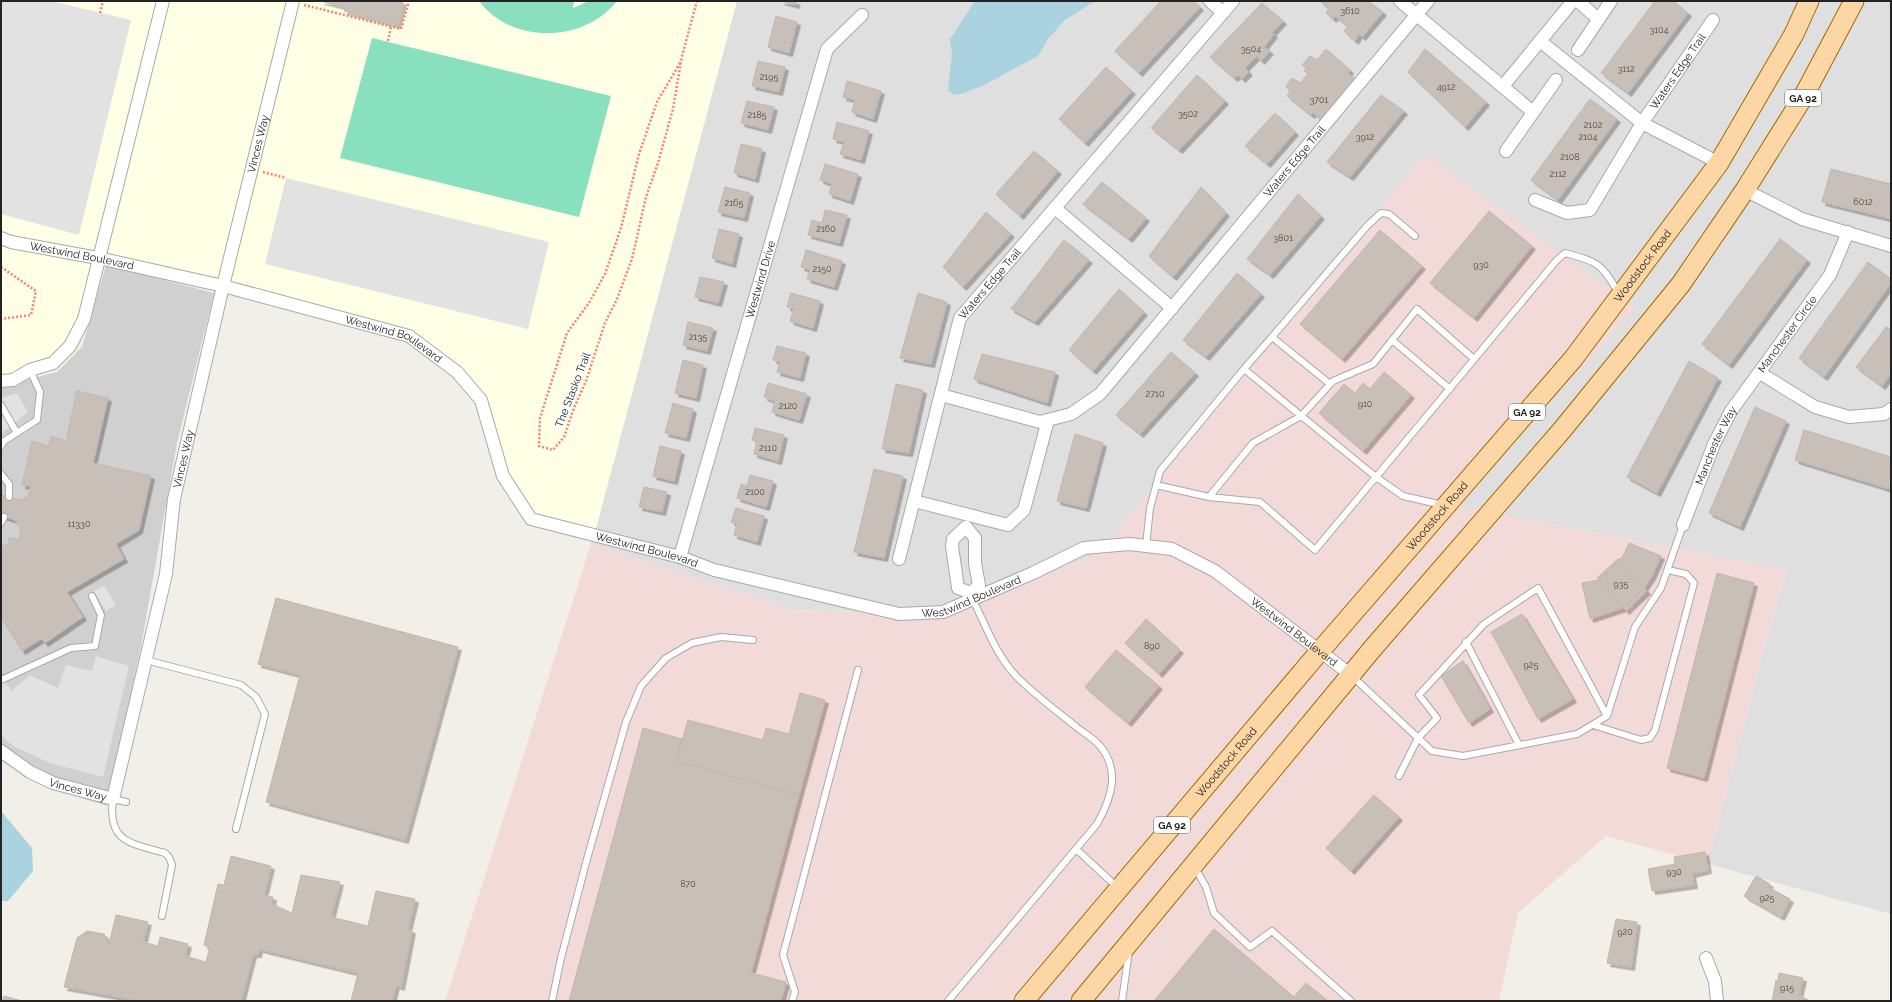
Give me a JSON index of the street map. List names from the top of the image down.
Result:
{
  "streets": {
    "main road": ["GA 92", "Woodstock Road"],
    "street": [
      "Waters Edge Trail",
      "Vinces Way",
      "Westwind Boulevard",
      "Westwind Drive",
      "Manchester Circle",
      "Manchester Way"
    ],
    "path": ["The Stasko Trail"]
  },
  "crossings": [
    ["GA 92", "Westwind Boulevard"],
    ["Vinces Way", "Westwind Boulevard"],
    ["Westwind Boulevard", "Woodstock Road"],
    ["Westwind Boulevard", "Westwind Drive"],
    ["Manchester Circle", "Manchester Way"]
  ],
  "house_numbers": [
    "3610",
    "3104",
    "3504",
    "3112",
    "2195",
    "4912",
    "3701",
    "3502",
    "2185",
    "2102",
    "3912",
    "2104",
    "2108",
    "2112",
    "6012",
    "2165",
    "2160",
    "3801",
    "930",
    "2150",
    "2135",
    "2710",
    "910",
    "2120",
    "2110",
    "2100",
    "11330",
    "935",
    "890",
    "925",
    "930",
    "870",
    "925",
    "920",
    "915"
  ]
}
